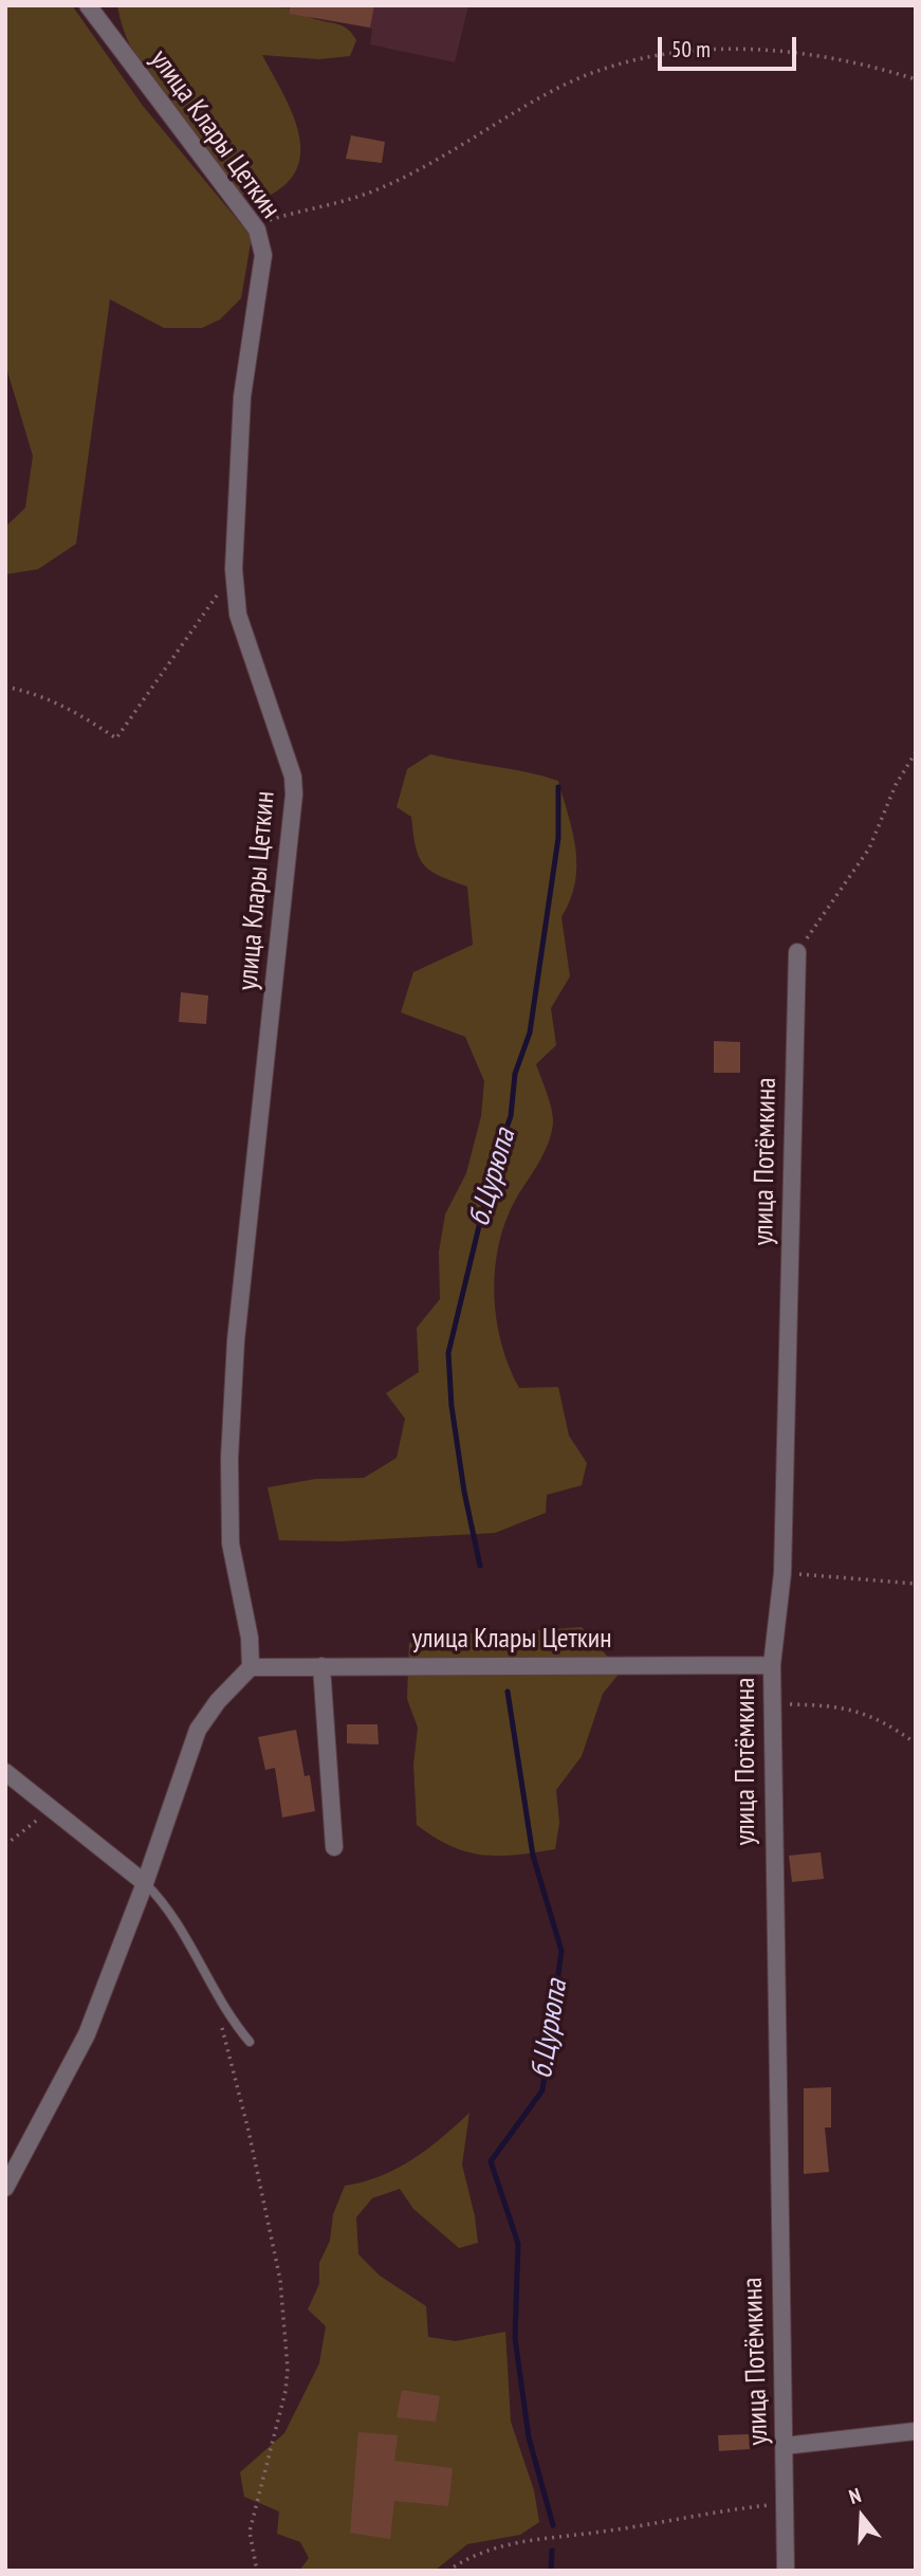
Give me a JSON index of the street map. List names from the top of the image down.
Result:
{
  "streets": {
    "street": ["улица Клары Цеткин", "улица Потёмкина"]
  },
  "crossings": [
    ["улица Клары Цеткин", "улица Потёмкина"]
  ],
  "water": ["б.Цурюпа"],
  "scale_bar": "50 m",
  "north": "top"
}
